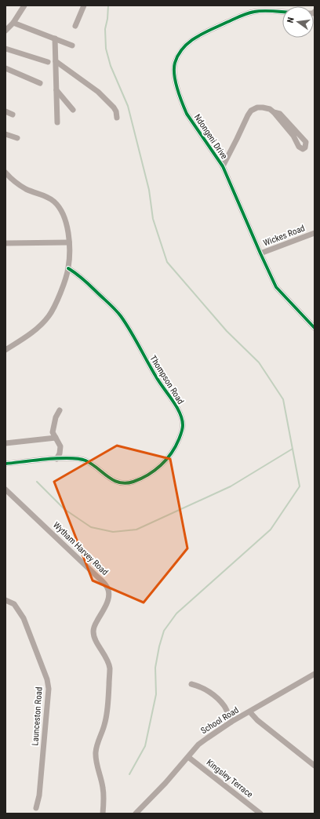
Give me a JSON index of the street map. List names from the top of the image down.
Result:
{
  "streets": {
    "street": [
      "Ndongeni Drive",
      "Wickes Road",
      "Thompson Road",
      "Wytham Harvey Road",
      "Launceston Road",
      "School Road",
      "Kingsley Terrace"
    ]
  },
  "crossings": [
    ["Ndongeni Drive", "Wickes Road"],
    ["School Road", "Kingsley Terrace"]
  ],
  "north": "left"
}
